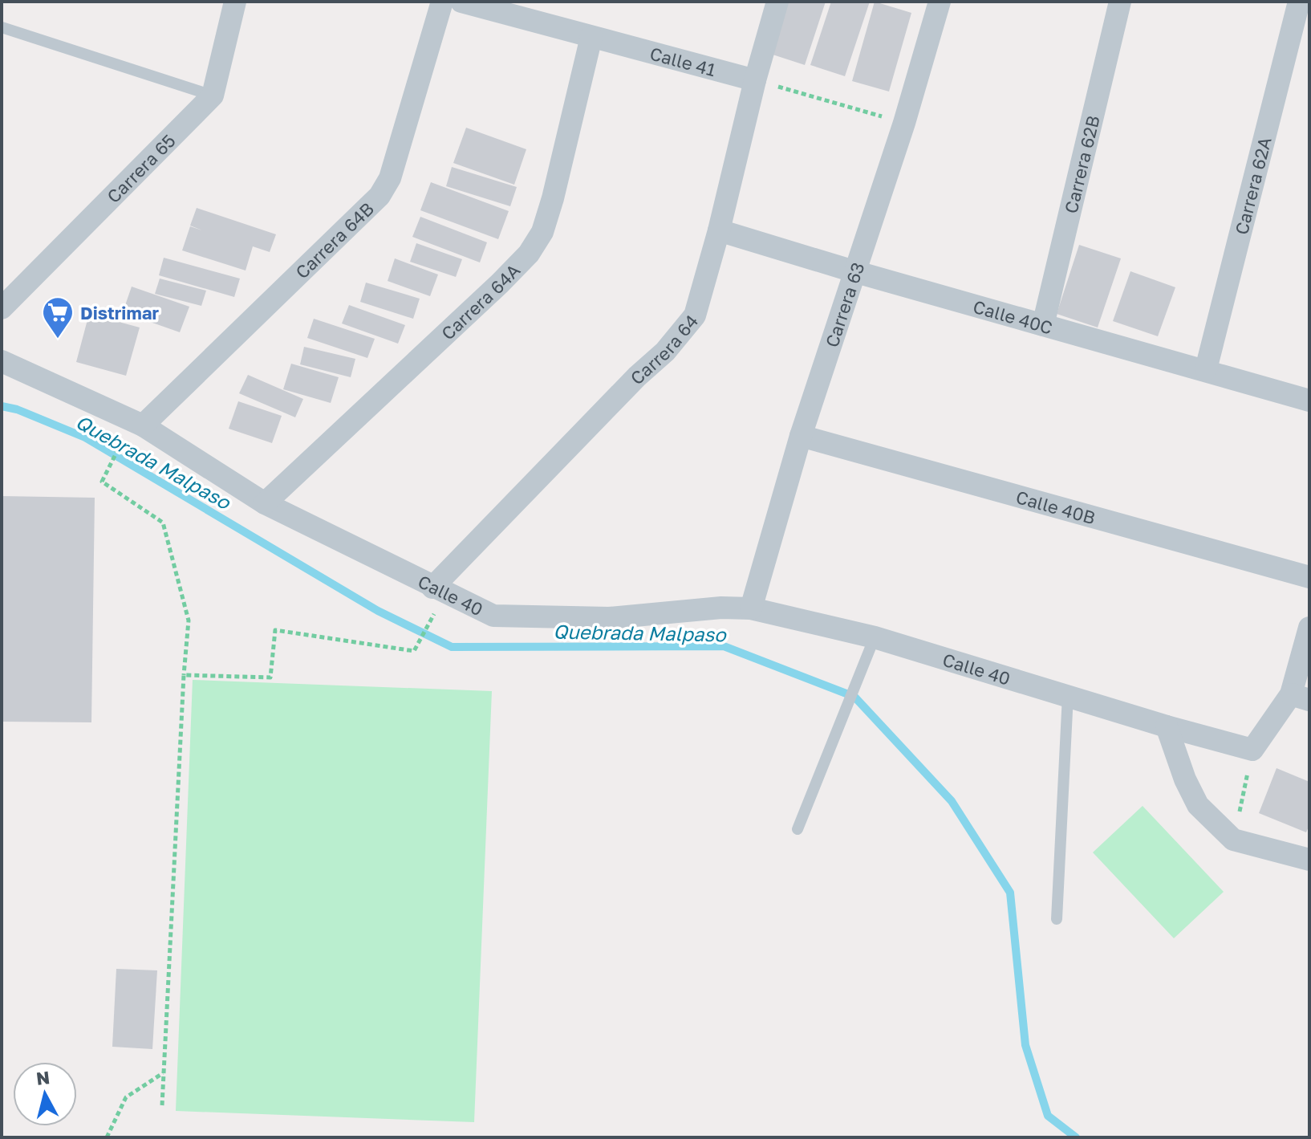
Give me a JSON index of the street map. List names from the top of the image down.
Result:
{
  "streets": {
    "street": [
      "Calle 41",
      "Carrera 62B",
      "Carrera 65",
      "Carrera 62A",
      "Carrera 64B",
      "Carrera 64A",
      "Carrera 63",
      "Calle 40C",
      "Carrera 64",
      "Calle 40B",
      "Calle 40"
    ]
  },
  "crossings": [
    ["Calle 41", "Carrera 64A"],
    ["Calle 41", "Carrera 64"],
    ["Carrera 62B", "Calle 40C"],
    ["Carrera 62A", "Calle 40C"],
    ["Carrera 64B", "Calle 40"],
    ["Carrera 64A", "Calle 40"],
    ["Carrera 63", "Calle 40C"],
    ["Carrera 63", "Calle 40B"],
    ["Carrera 63", "Calle 40"],
    ["Calle 40C", "Carrera 64"],
    ["Carrera 64", "Calle 40"]
  ],
  "water": ["Quebrada Malpaso"],
  "places": {
    "supermarket": ["Distrimar"]
  },
  "north": "top"
}
